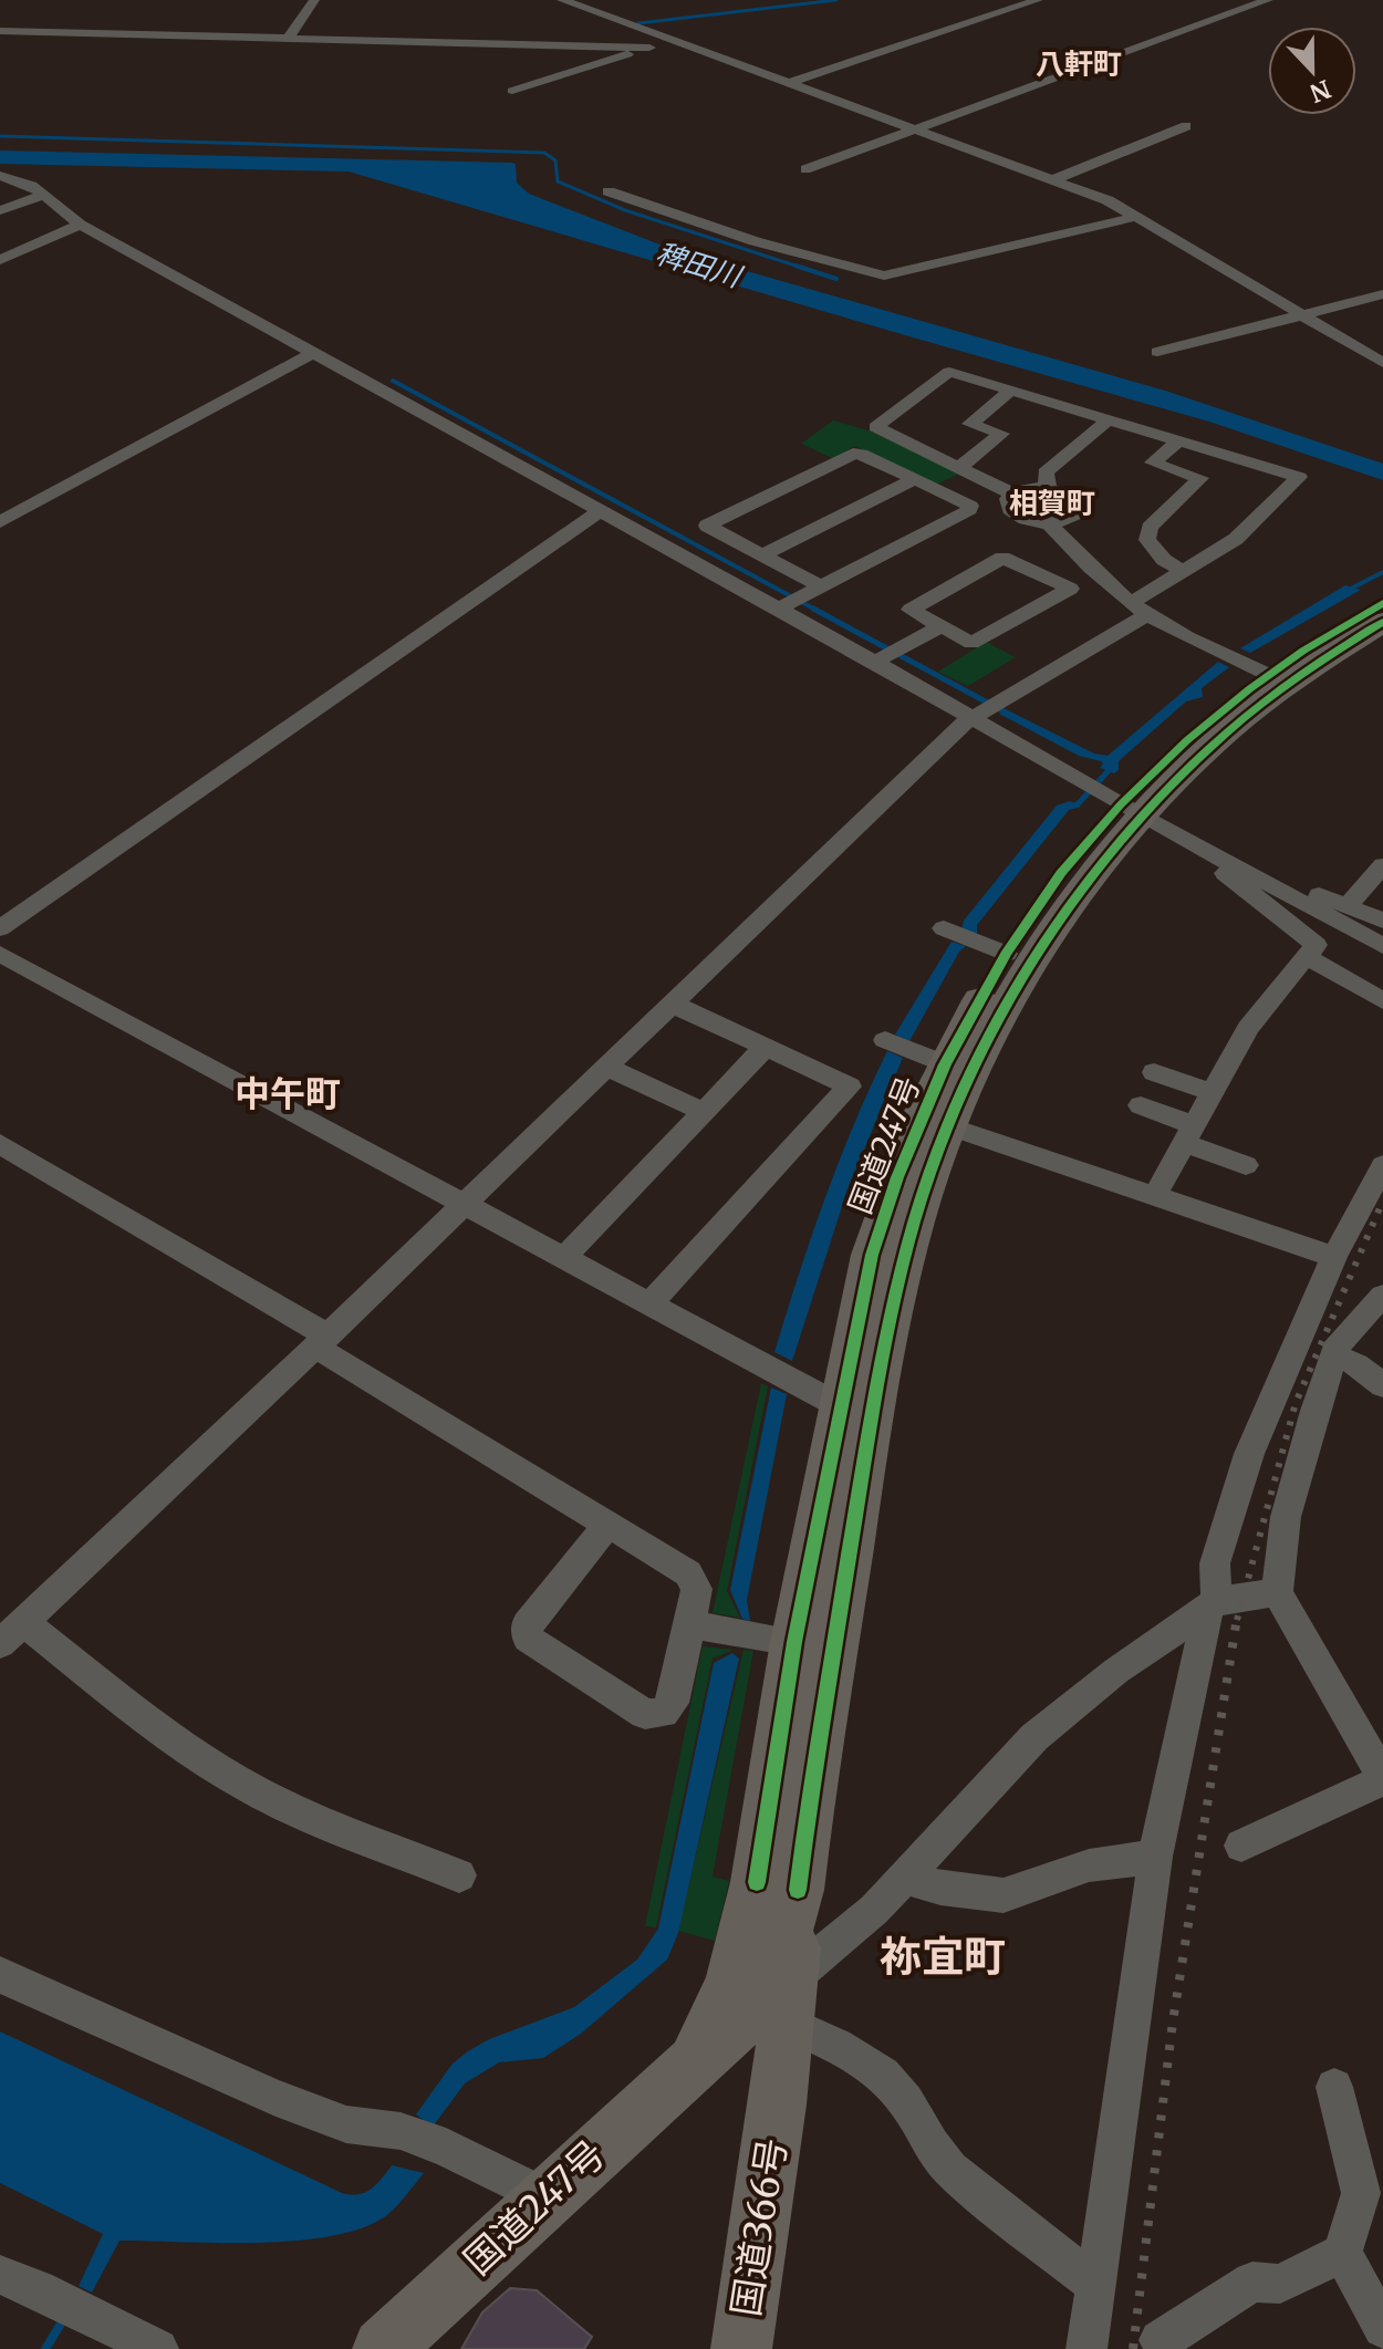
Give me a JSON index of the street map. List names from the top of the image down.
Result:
{
  "streets": {
    "highway": ["国道247号", "国道366号"]
  },
  "crossings": [
    ["国道247号", "国道366号"]
  ],
  "districts": [
    "八軒町",
    "相賀町",
    "中午町",
    "祢宜町"
  ],
  "water": ["稗田川"],
  "north": "bottom"
}
